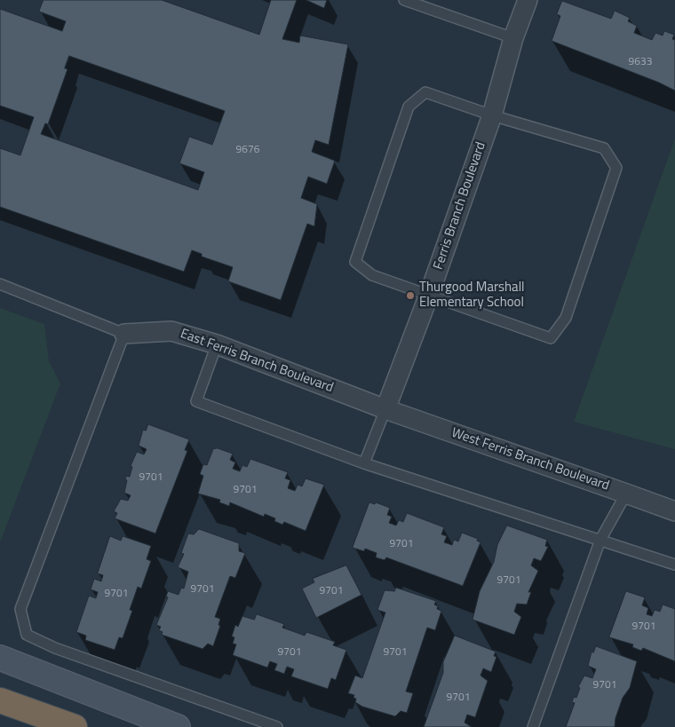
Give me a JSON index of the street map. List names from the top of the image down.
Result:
{
  "streets": {
    "street": ["Ferris Branch Boulevard", "East Ferris Branch Boulevard", "West Ferris Branch Boulevard"]
  },
  "crossings": [
    ["Ferris Branch Boulevard", "East Ferris Branch Boulevard"],
    ["Ferris Branch Boulevard", "West Ferris Branch Boulevard"],
    ["East Ferris Branch Boulevard", "West Ferris Branch Boulevard"]
  ],
  "places": ["Thurgood Marshall Elementary School"],
  "house_numbers": [
    "9633",
    "9676",
    "9701",
    "9701",
    "9701",
    "9701",
    "9701",
    "9701",
    "9701",
    "9701",
    "9701",
    "9701",
    "9701",
    "9701"
  ]
}
